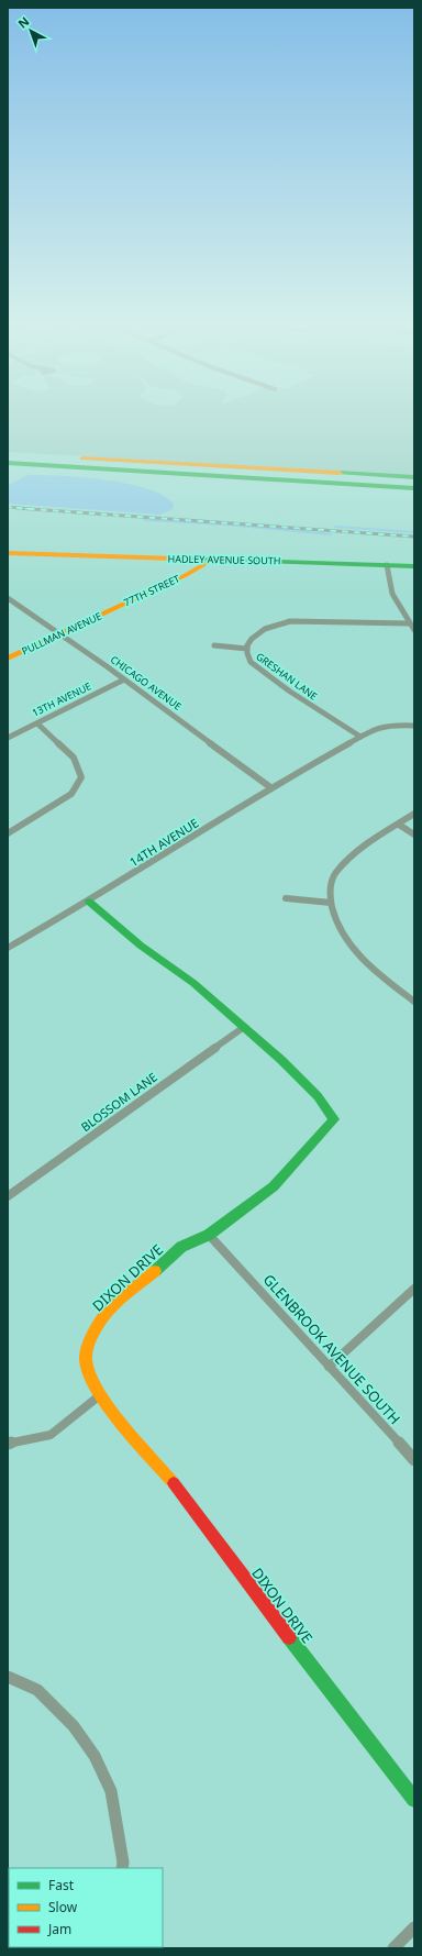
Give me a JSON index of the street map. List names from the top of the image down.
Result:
{
  "streets": {
    "main road": [
      "HADLEY AVENUE SOUTH",
      "77TH STREET",
      "PULLMAN AVENUE",
      "DIXON DRIVE"
    ],
    "street": [
      "GRESHAN LANE",
      "CHICAGO AVENUE",
      "13TH AVENUE",
      "14TH AVENUE",
      "BLOSSOM LANE",
      "GLENBROOK AVENUE SOUTH"
    ]
  },
  "crossings": [
    ["HADLEY AVENUE SOUTH", "77TH STREET"],
    ["77TH STREET", "PULLMAN AVENUE"],
    ["PULLMAN AVENUE", "CHICAGO AVENUE"],
    ["GRESHAN LANE", "14TH AVENUE"],
    ["CHICAGO AVENUE", "13TH AVENUE"],
    ["CHICAGO AVENUE", "14TH AVENUE"],
    ["14TH AVENUE", "DIXON DRIVE"],
    ["BLOSSOM LANE", "DIXON DRIVE"],
    ["DIXON DRIVE", "GLENBROOK AVENUE SOUTH"]
  ],
  "legend": ["Fast", "Slow", "Jam"],
  "north": "top left"
}
